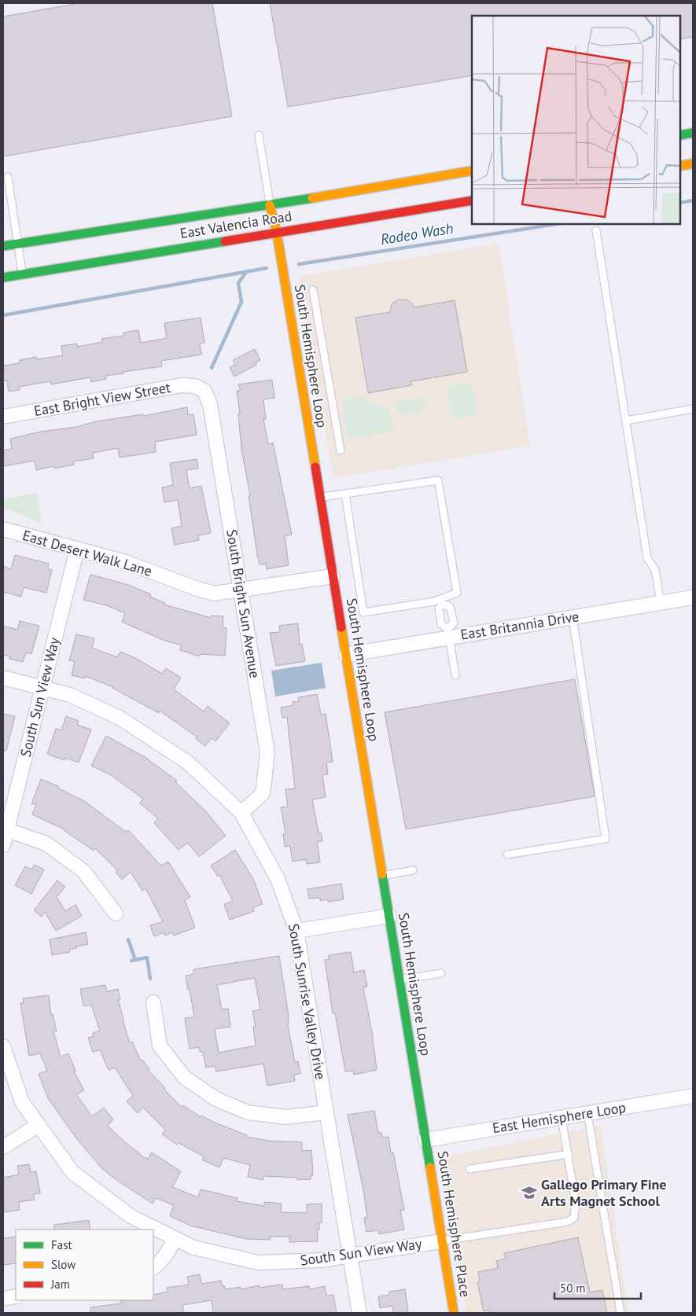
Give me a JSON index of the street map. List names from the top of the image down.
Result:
{
  "streets": {
    "street": [
      "East Valencia Road",
      "South Hemisphere Loop",
      "East Bright View Street",
      "East Desert Walk Lane",
      "South Bright Sun Avenue",
      "East Britannia Drive",
      "South Sun View Way",
      "South Sunrise Valley Drive",
      "East Hemisphere Loop",
      "South Hemisphere Place"
    ]
  },
  "crossings": [
    ["East Valencia Road", "South Hemisphere Loop"],
    ["South Hemisphere Loop", "East Desert Walk Lane"],
    ["South Hemisphere Loop", "East Britannia Drive"],
    ["South Hemisphere Loop", "East Hemisphere Loop"],
    ["South Hemisphere Loop", "South Hemisphere Place"],
    ["East Bright View Street", "South Bright Sun Avenue"],
    ["East Desert Walk Lane", "South Bright Sun Avenue"],
    ["East Desert Walk Lane", "South Sun View Way"],
    ["South Bright Sun Avenue", "South Sunrise Valley Drive"],
    ["South Sun View Way", "South Sunrise Valley Drive"],
    ["South Sun View Way", "South Hemisphere Place"],
    ["East Hemisphere Loop", "South Hemisphere Place"]
  ],
  "water": ["Rodeo Wash"],
  "places": {
    "school or university": ["Gallego Primary Fine Arts Magnet School"]
  },
  "legend": ["Fast", "Slow", "Jam"],
  "scale_bar": "50 m"
}
